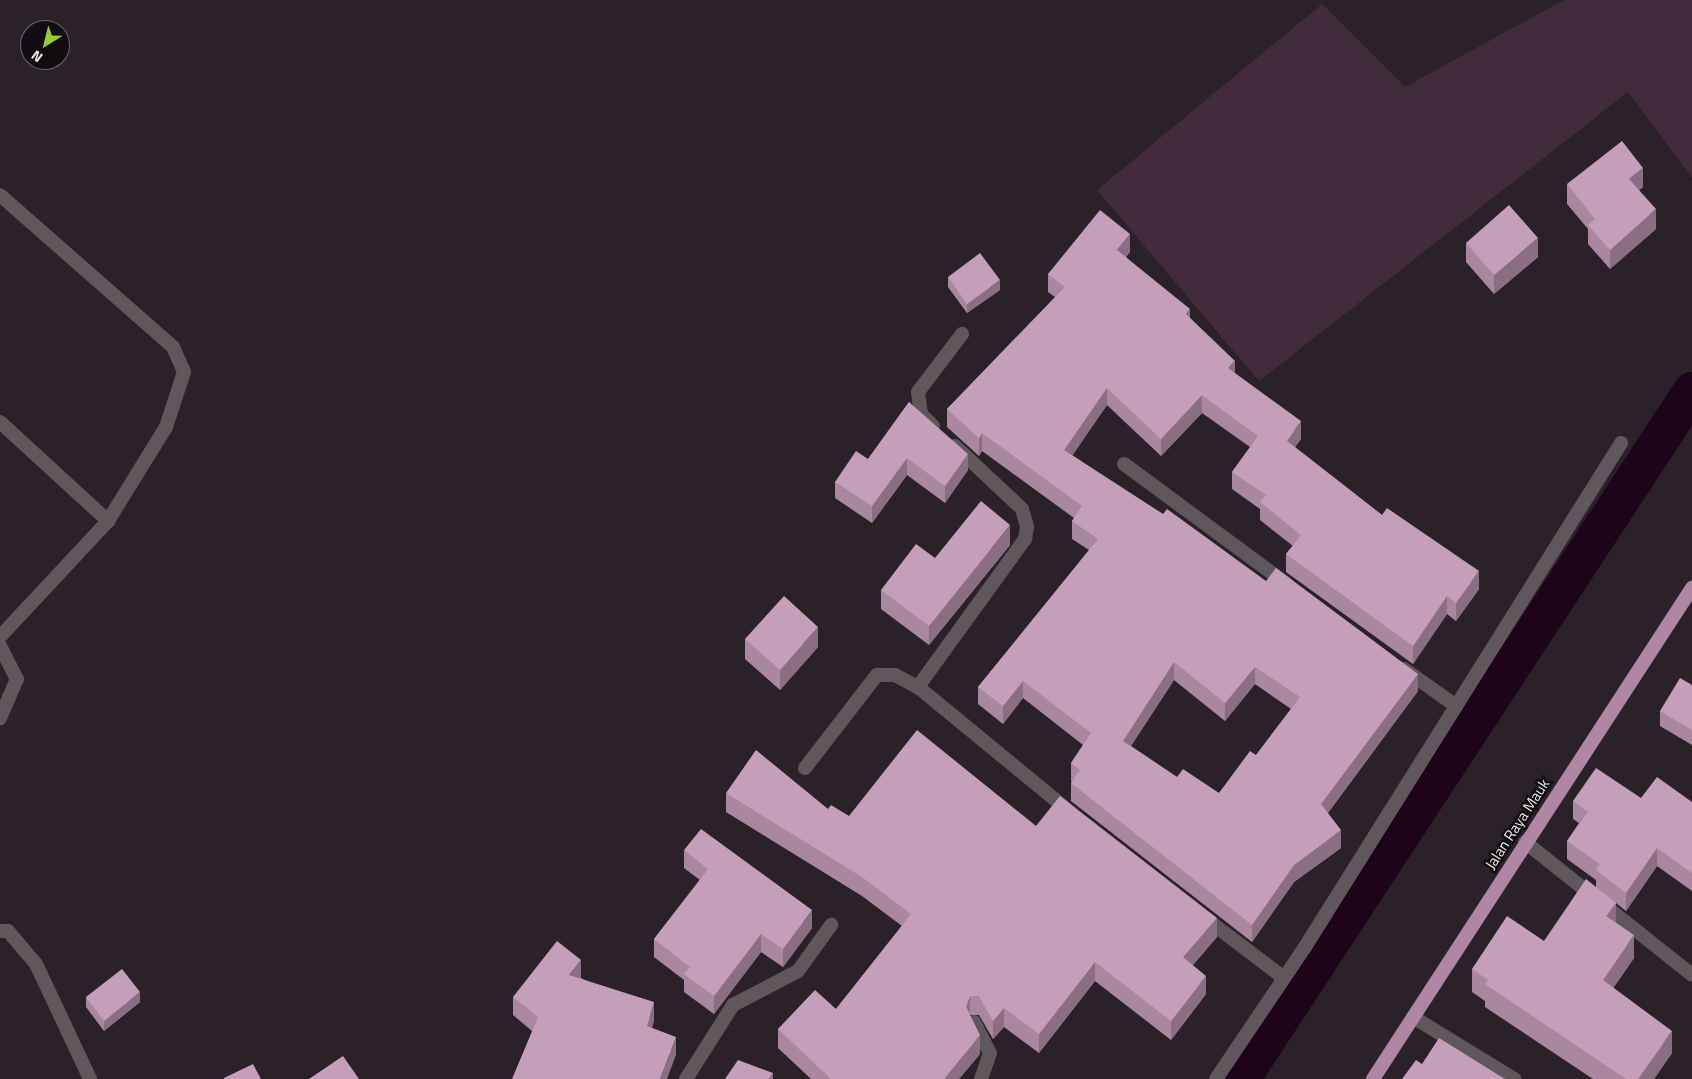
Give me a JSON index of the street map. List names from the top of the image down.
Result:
{
  "streets": {
    "main road": ["Jalan Raya Mauk"]
  },
  "north": "bottom left"
}
